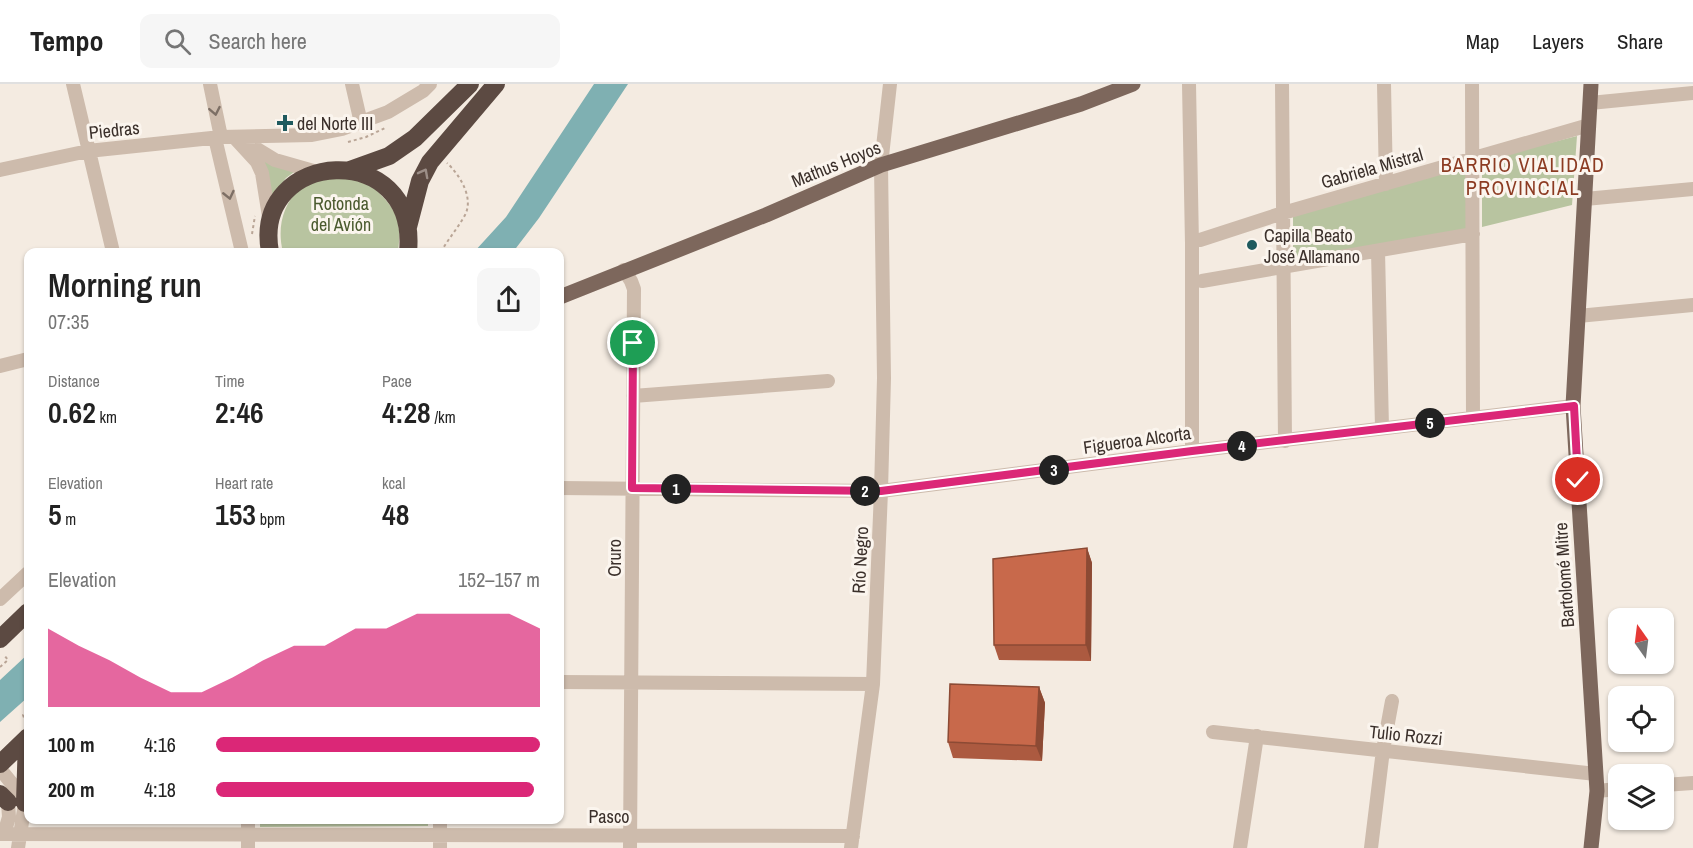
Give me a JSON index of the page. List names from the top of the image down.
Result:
{
  "streets": {
    "main road": ["Mathus Hoyos", "Bartolomé Mitre"],
    "street": [
      "Piedras",
      "Gabriela Mistral",
      "Figueroa Alcorta",
      "Oruro",
      "Río Negro",
      "Tulio Rozzi",
      "Pasco"
    ]
  },
  "crossings": [
    ["Mathus Hoyos", "Oruro"],
    ["Mathus Hoyos", "Río Negro"],
    ["Gabriela Mistral", "Bartolomé Mitre"],
    ["Figueroa Alcorta", "Oruro"],
    ["Figueroa Alcorta", "Río Negro"],
    ["Figueroa Alcorta", "Bartolomé Mitre"],
    ["Oruro", "Pasco"],
    ["Río Negro", "Pasco"],
    ["Bartolomé Mitre", "Tulio Rozzi"]
  ],
  "districts": ["BARRIO VIALIDAD PROVINCIAL"],
  "parks": ["Rotonda del Avión"],
  "places": {
    "health": ["del Norte III"],
    "other": ["Capilla Beato José Allamano"]
  },
  "north": "top",
  "page": {
    "header": "Tempo",
    "search": "Search here",
    "nav": ["Map", "Layers", "Share"],
    "heading": ["Morning run", "07:35"],
    "stats": [
      ["Distance", "0.62 km"],
      ["Time", "2:46"],
      ["Pace", "4:28 /km"],
      ["Elevation", "5 m"],
      ["Heart rate", "153 bpm"],
      ["kcal", "48"]
    ],
    "pins": [
      "5",
      "4",
      "3",
      "1",
      "2"
    ],
    "chart": ["Elevation", "152–157 m"],
    "list": [
      {
        "name": "100 m",
        "note": "4:16"
      },
      {
        "name": "200 m",
        "note": "4:18"
      }
    ]
  }
}
